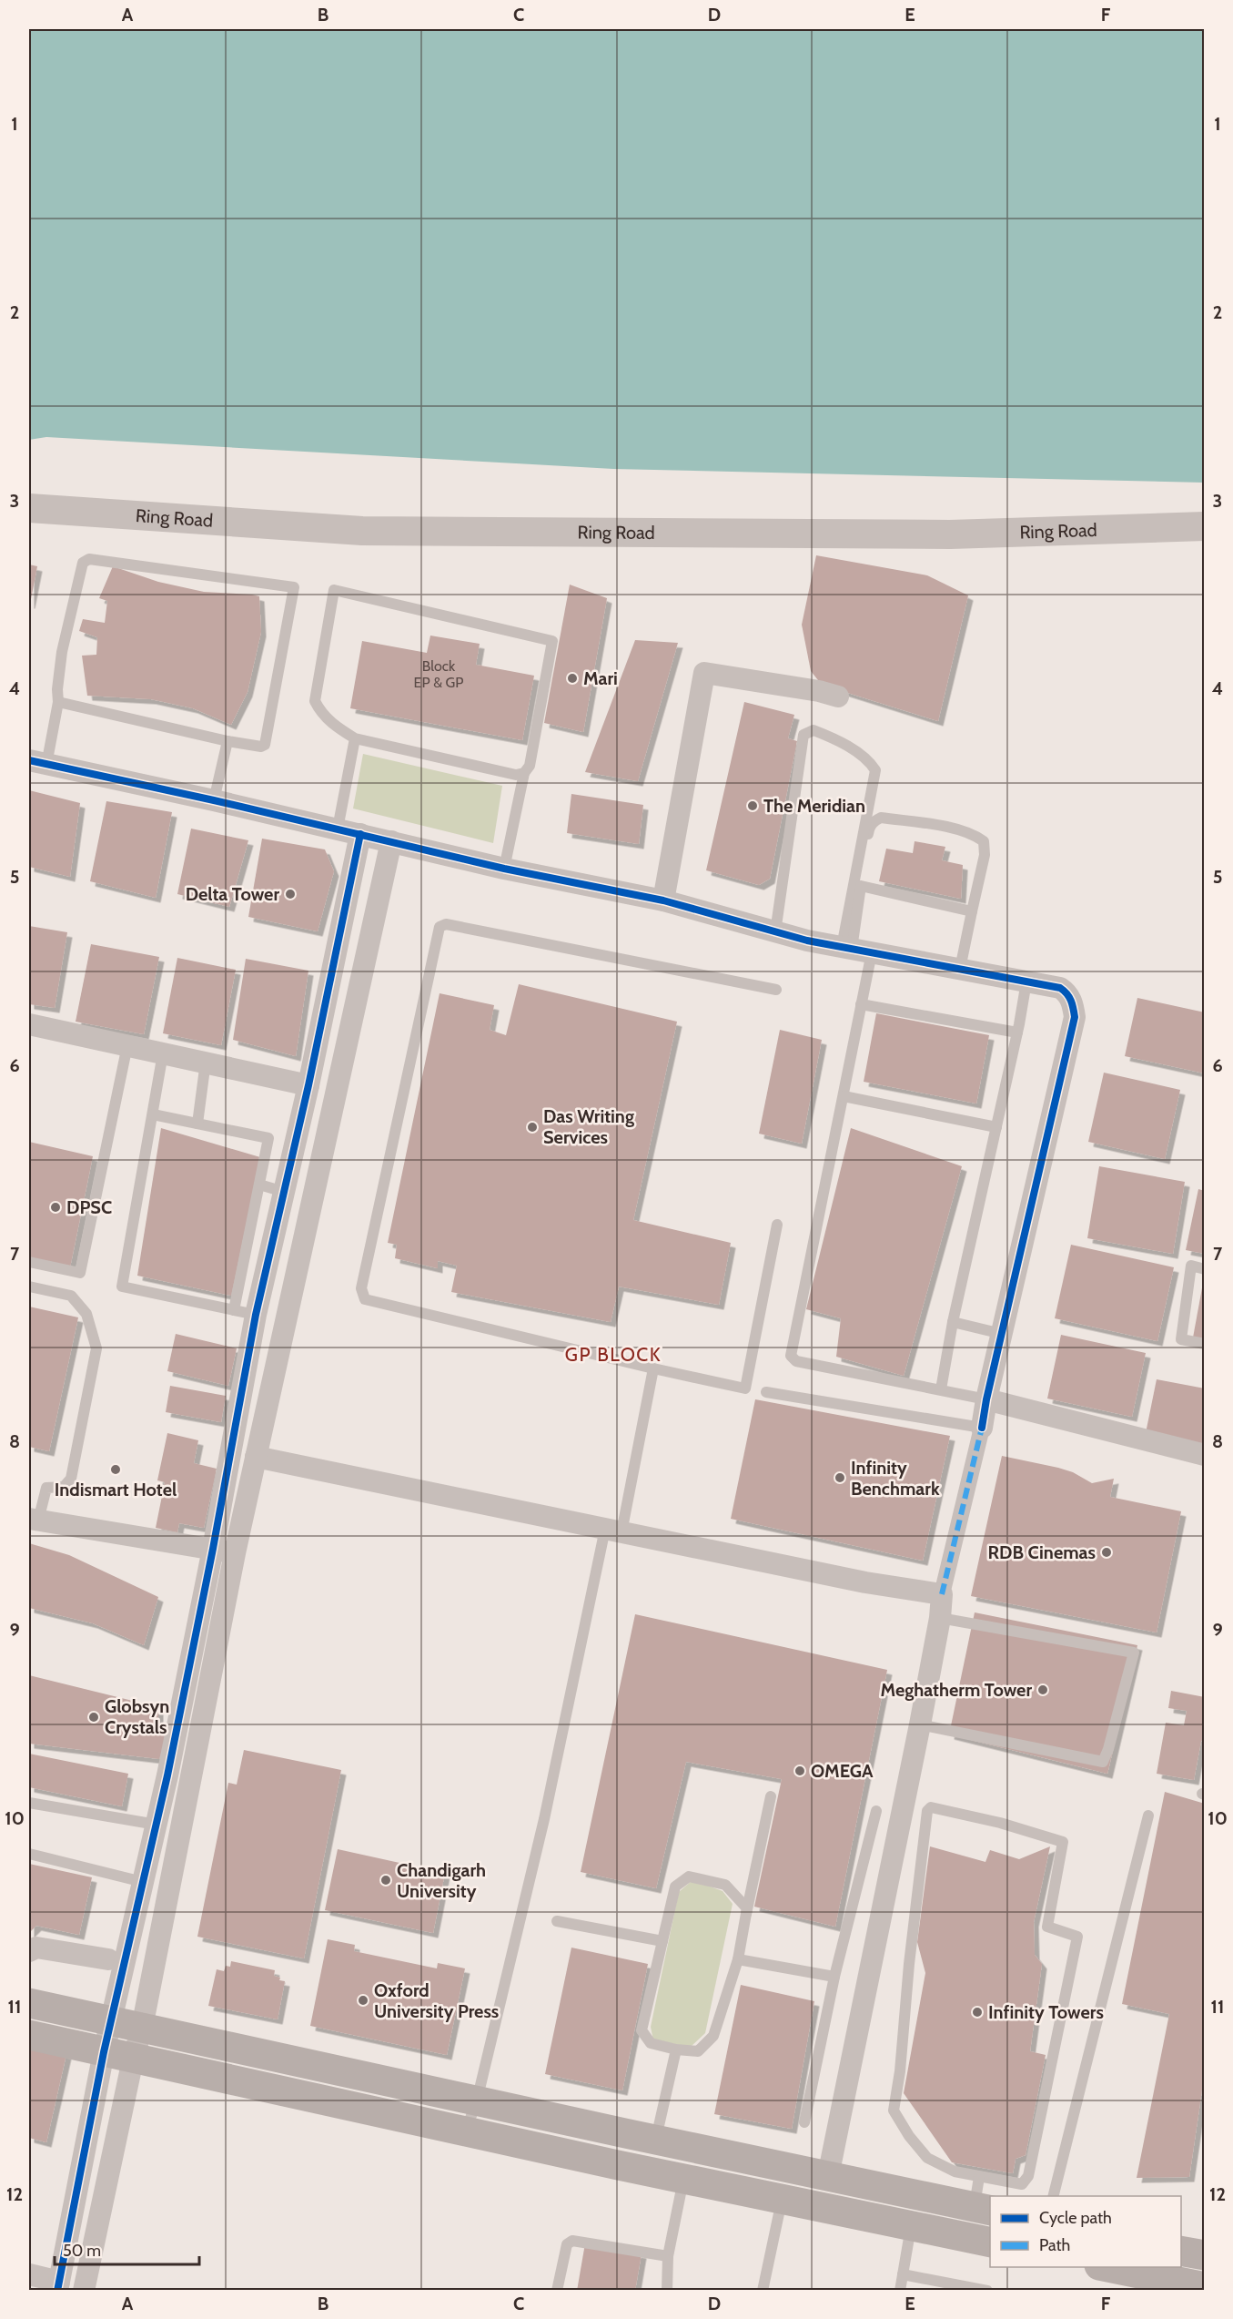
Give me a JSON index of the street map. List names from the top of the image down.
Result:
{
  "streets": {
    "street": ["Ring Road"]
  },
  "districts": ["GP BLOCK"],
  "places": [
    "Mari",
    "The Meridian",
    "Delta Tower",
    "Das Writing Services",
    "DPSC",
    "Indismart Hotel",
    "Infinity Benchmark",
    "RDB Cinemas",
    "Meghatherm Tower",
    "Globsyn Crystals",
    "OMEGA",
    "Chandigarh University",
    "Oxford University Press",
    "Infinity Towers"
  ],
  "house_numbers": ["Block EP & GP"],
  "legend": ["Cycle path", "Path"],
  "scale_bar": "50 m",
  "grid": {
    "columns": [
      "A",
      "B",
      "C",
      "D",
      "E",
      "F"
    ],
    "rows": [
      "1",
      "2",
      "3",
      "4",
      "5",
      "6",
      "7",
      "8",
      "9",
      "10",
      "11",
      "12"
    ]
  }
}
